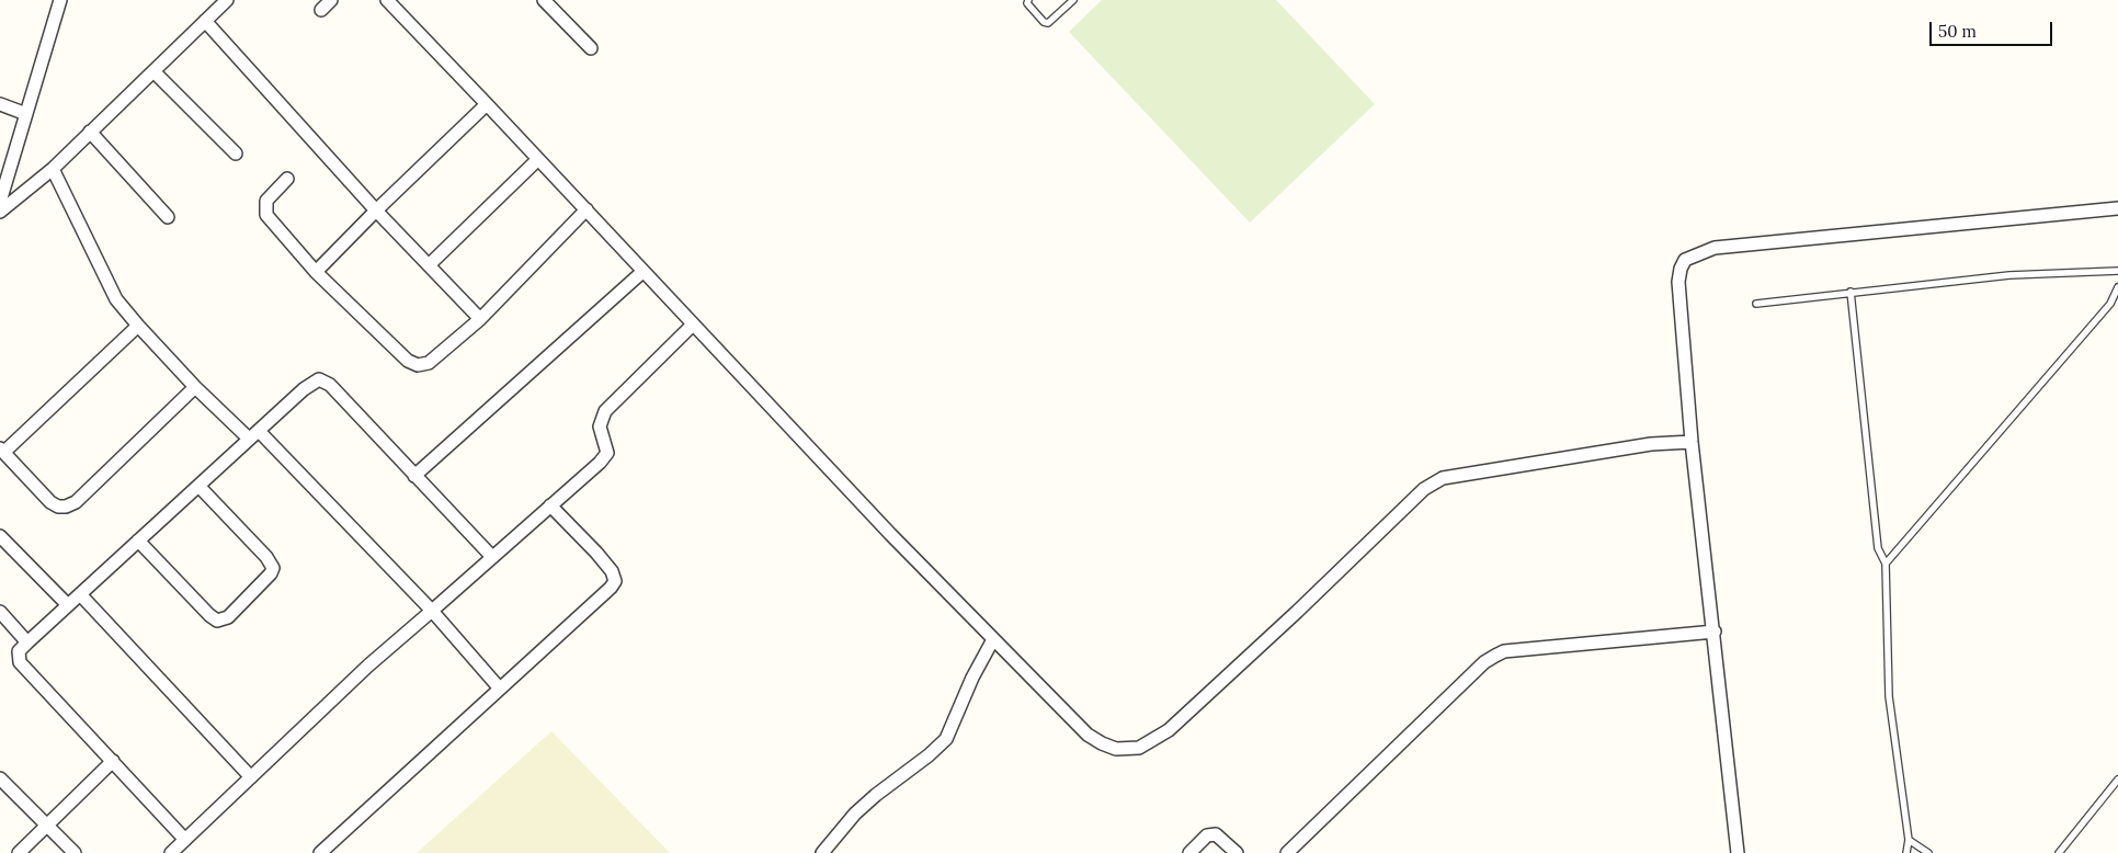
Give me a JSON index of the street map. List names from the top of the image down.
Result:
{
  "scale_bar": "50 m"
}
